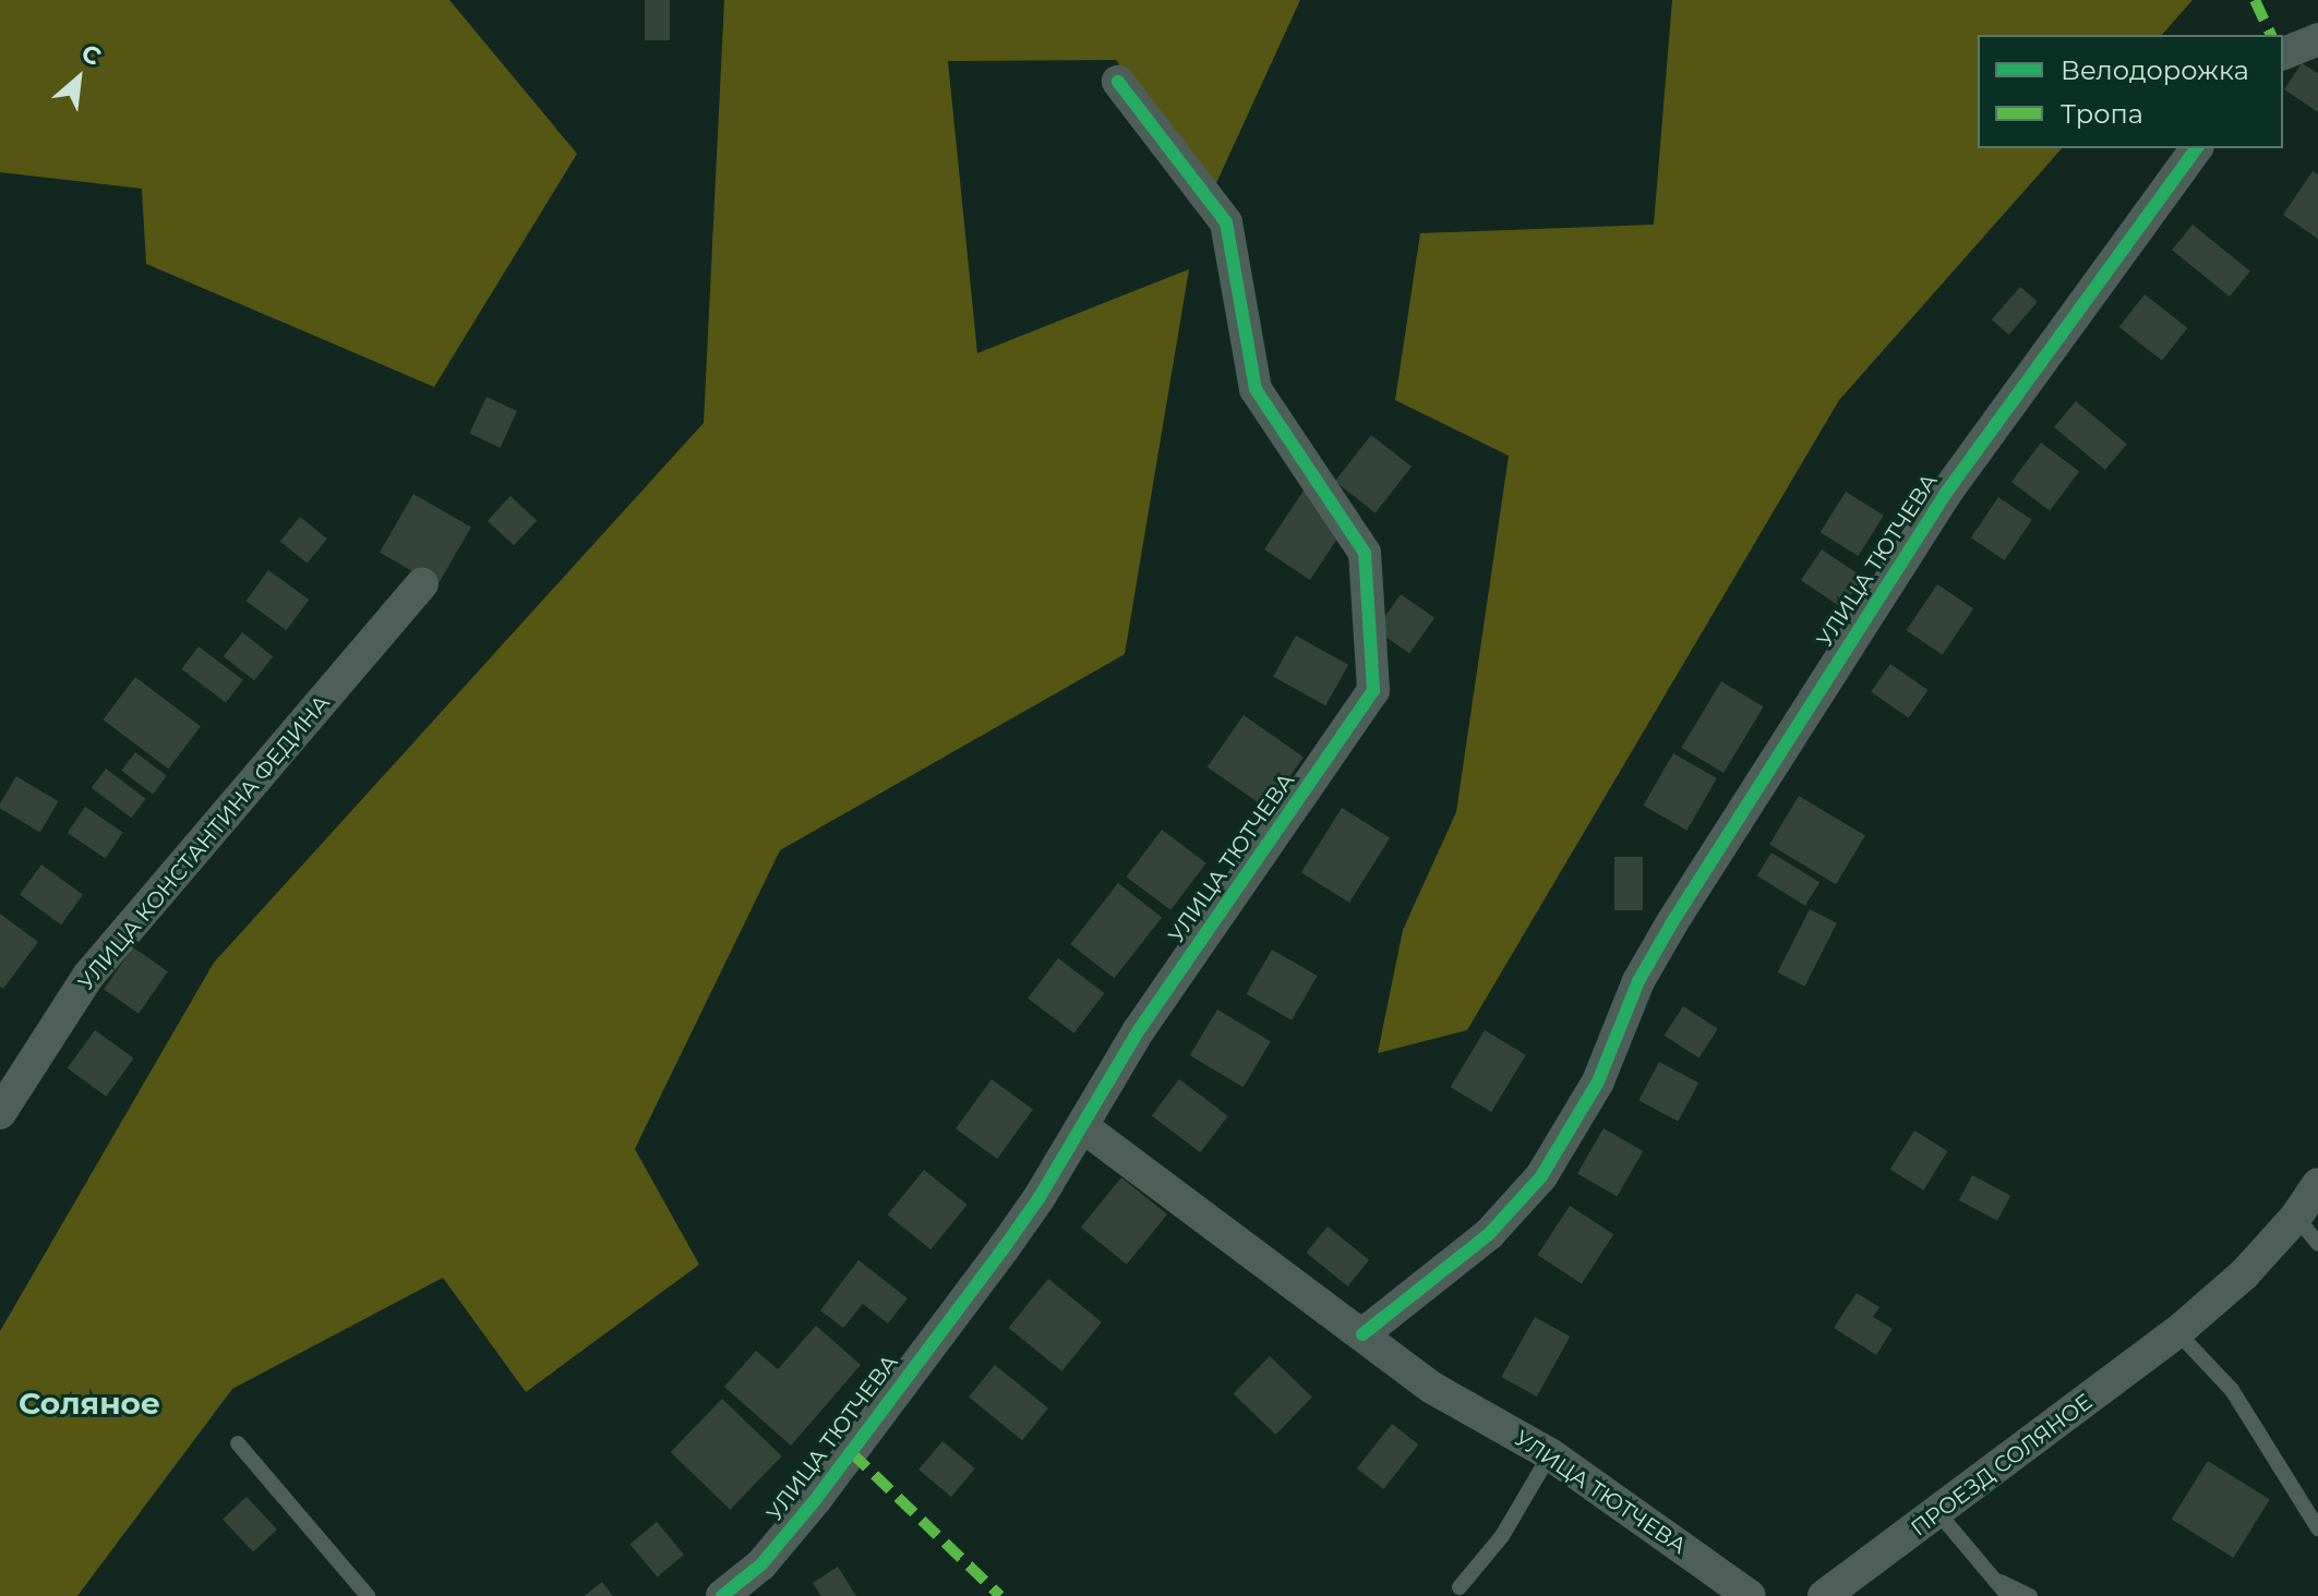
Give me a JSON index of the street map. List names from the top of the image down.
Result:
{
  "streets": {
    "street": ["УЛИЦА ТЮТЧЕВА", "УЛИЦА КОНСТАНТИНА ФЕДИНА", "ПРОЕЗД СОЛЯНОЕ"]
  },
  "districts": ["Соляное"],
  "legend": ["Велодорожка", "Тропа"],
  "north": "top right"
}
